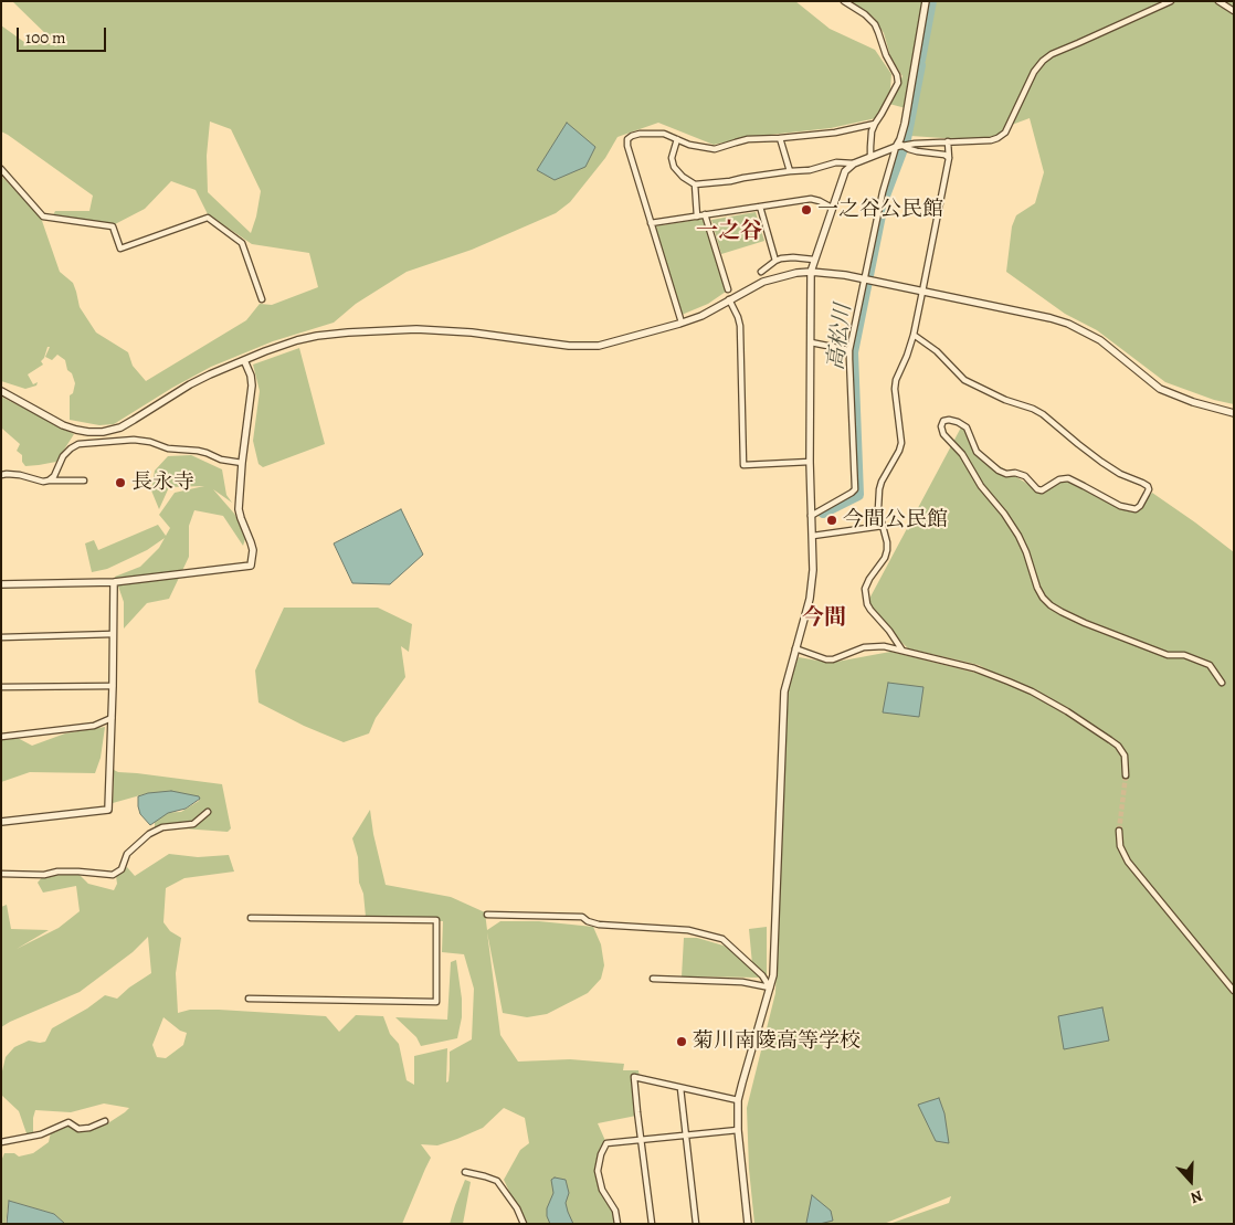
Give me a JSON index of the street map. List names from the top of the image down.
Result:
{
  "districts": ["一之谷", "今間"],
  "water": ["高松川"],
  "places": [
    "一之谷公民館",
    "長永寺",
    "今間公民館",
    "菊川南陵高等学校"
  ],
  "scale_bar": "100 m",
  "north": "bottom"
}
